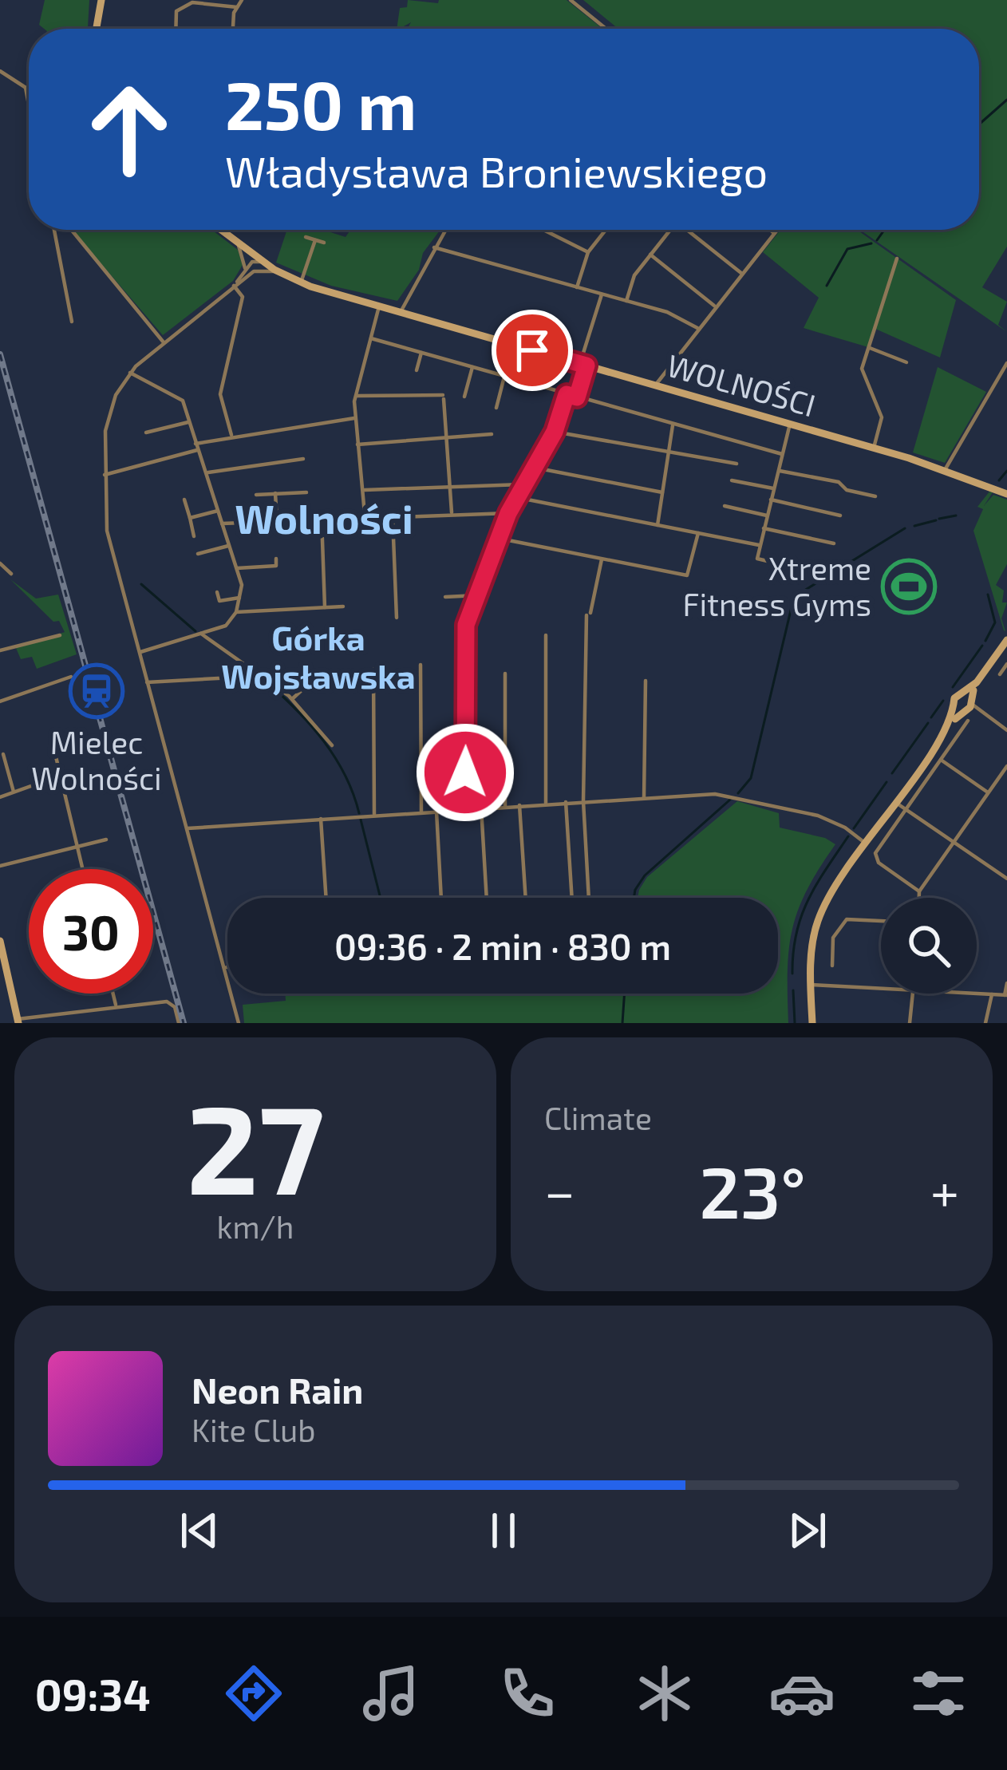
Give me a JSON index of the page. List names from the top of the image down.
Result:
{
  "streets": {
    "main road": ["WOLNOŚCI"]
  },
  "districts": ["Wolności", "Górka Wojsławska"],
  "places": {
    "sports": ["Xtreme Fitness Gyms"],
    "station": ["Mielec Wolności"]
  },
  "page": {
    "turn": ["250 m", "Władysława Broniewskiego"],
    "limit": "30",
    "trip": "09:36 · 2 min · 830 m",
    "tile": [
      ["27", "km/h"],
      "Climate"
    ],
    "heat": ["−", "23°", "+"],
    "song": ["Neon Rain", "Kite Club"],
    "tabs": "09:34"
  }
}
